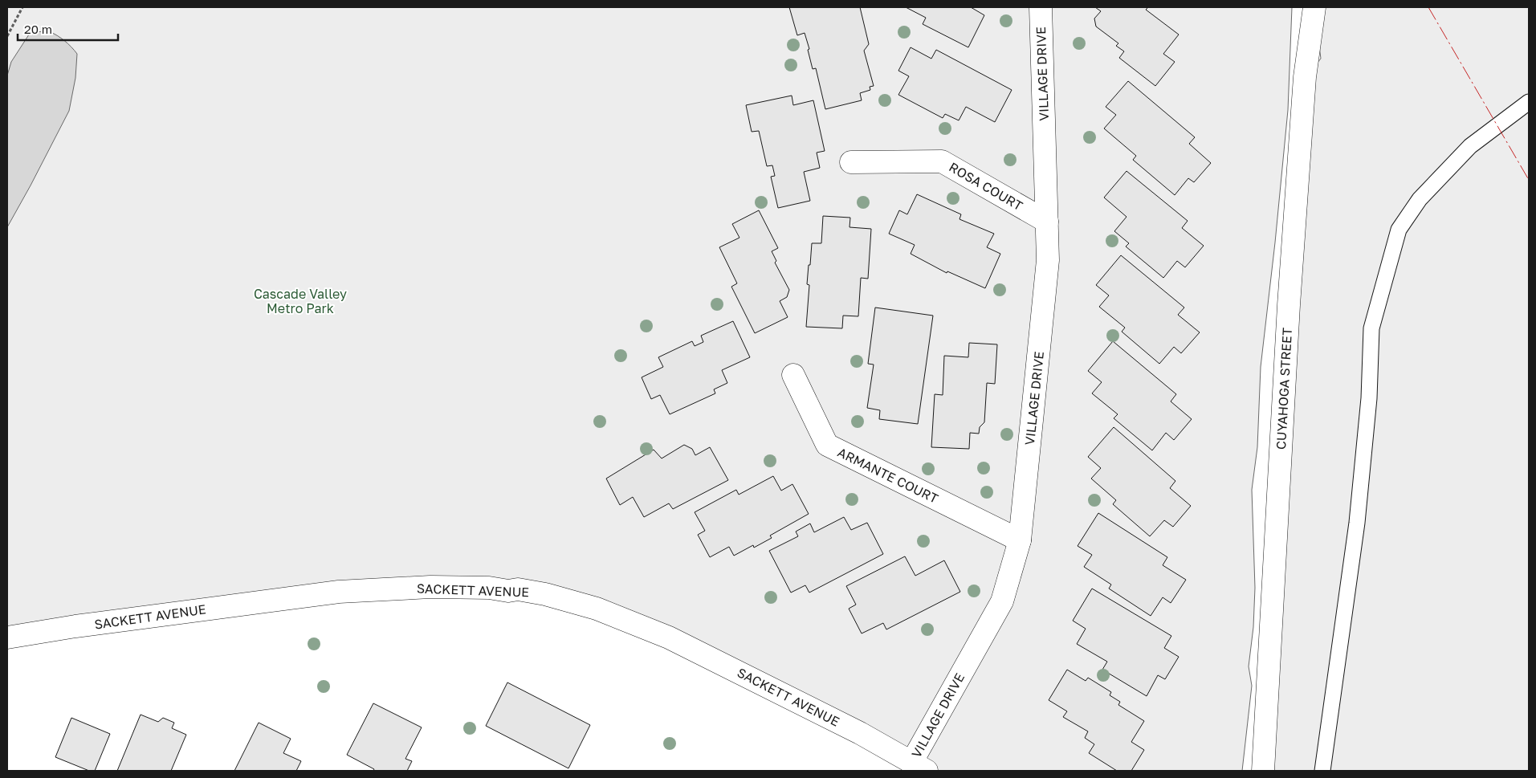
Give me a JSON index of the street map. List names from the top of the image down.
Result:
{
  "streets": {
    "street": [
      "VILLAGE DRIVE",
      "ROSA COURT",
      "CUYAHOGA STREET",
      "ARMANTE COURT",
      "SACKETT AVENUE"
    ]
  },
  "crossings": [
    ["VILLAGE DRIVE", "ROSA COURT"],
    ["VILLAGE DRIVE", "ARMANTE COURT"],
    ["VILLAGE DRIVE", "SACKETT AVENUE"]
  ],
  "parks": ["Cascade Valley Metro Park"],
  "scale_bar": "20 m"
}
